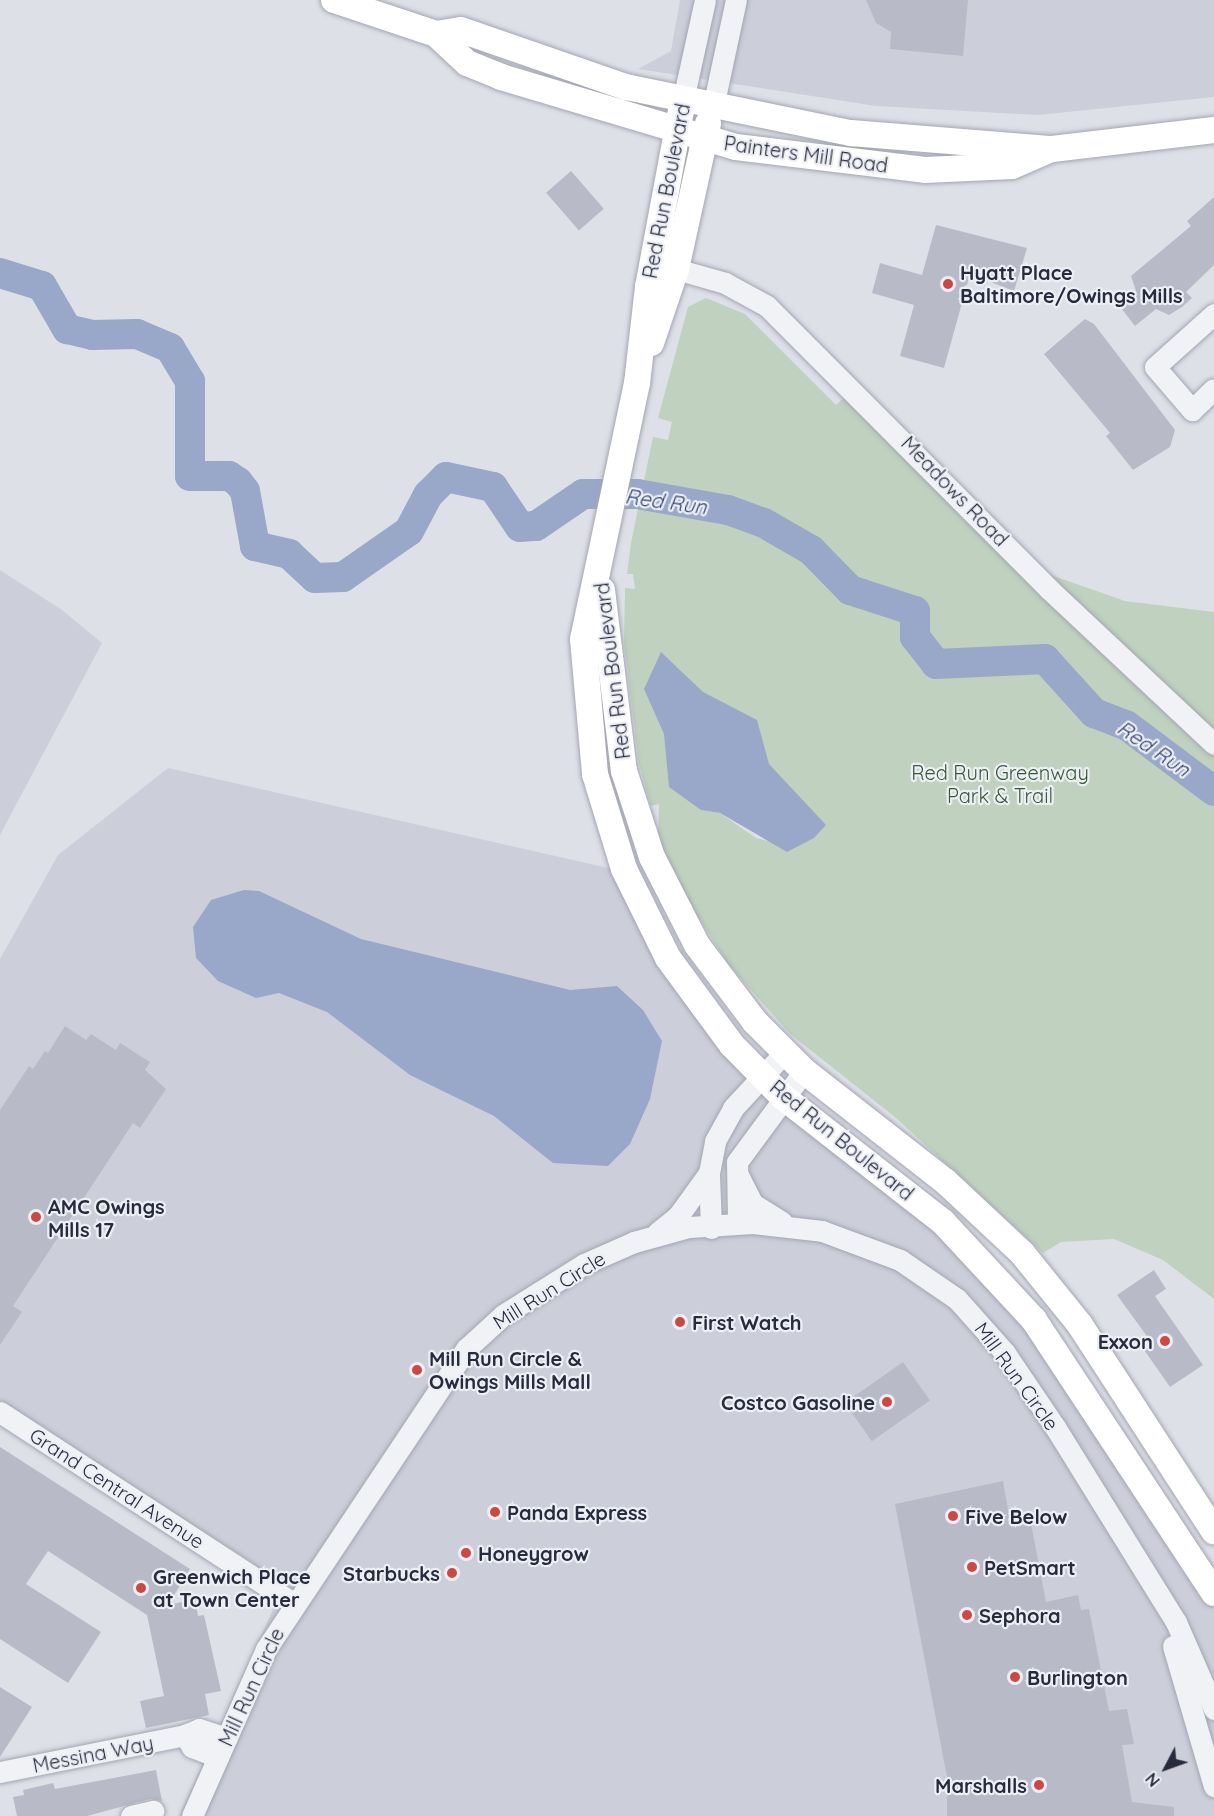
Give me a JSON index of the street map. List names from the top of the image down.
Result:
{
  "streets": {
    "main road": ["Painters Mill Road", "Red Run Boulevard"],
    "street": [
      "Meadows Road",
      "Mill Run Circle",
      "Grand Central Avenue",
      "Messina Way"
    ]
  },
  "crossings": [
    ["Painters Mill Road", "Red Run Boulevard"],
    ["Red Run Boulevard", "Meadows Road"],
    ["Mill Run Circle", "Grand Central Avenue"],
    ["Mill Run Circle", "Messina Way"]
  ],
  "water": ["Red Run"],
  "parks": ["Red Run Greenway Park & Trail"],
  "places": [
    "Hyatt Place Baltimore/Owings Mills",
    "AMC Owings Mills 17",
    "First Watch",
    "Exxon",
    "Mill Run Circle & Owings Mills Mall",
    "Costco Gasoline",
    "Panda Express",
    "Five Below",
    "Honeygrow",
    "PetSmart",
    "Starbucks",
    "Greenwich Place at Town Center",
    "Sephora",
    "Burlington",
    "Marshalls"
  ],
  "north": "bottom left"
}
